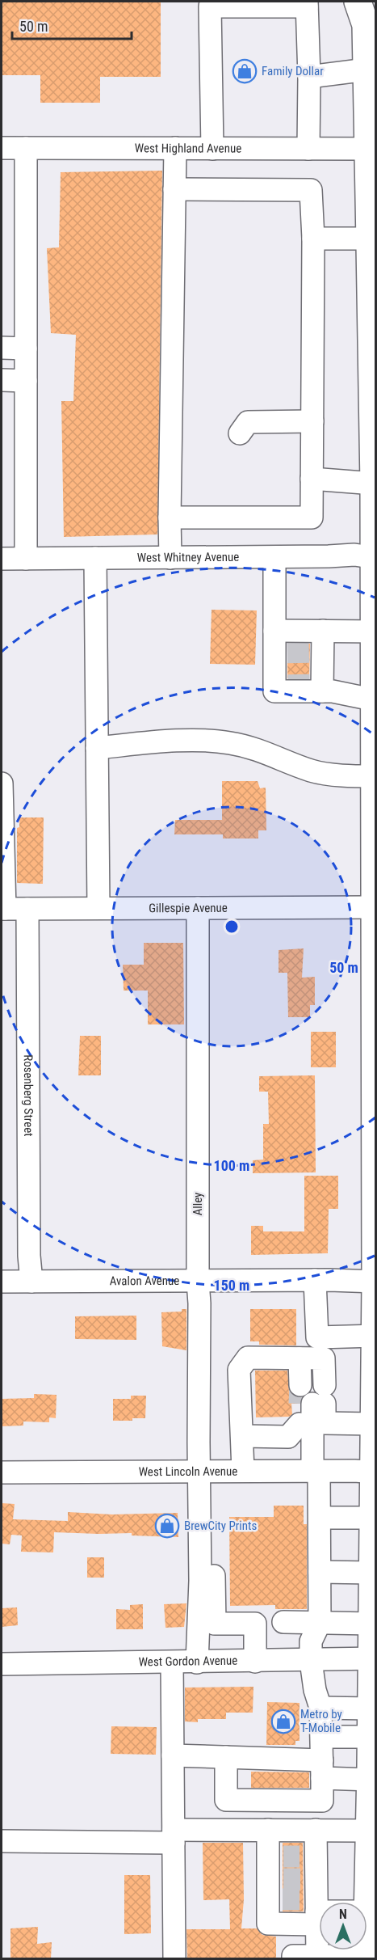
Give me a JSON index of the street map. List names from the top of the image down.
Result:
{
  "streets": {
    "street": [
      "West Highland Avenue",
      "West Whitney Avenue",
      "Gillespie Avenue",
      "Rosenberg Street",
      "Alley",
      "Avalon Avenue",
      "West Lincoln Avenue",
      "West Gordon Avenue"
    ]
  },
  "crossings": [
    ["Gillespie Avenue", "Rosenberg Street"],
    ["Gillespie Avenue", "Alley"],
    ["Rosenberg Street", "Avalon Avenue"],
    ["Alley", "Avalon Avenue"],
    ["Alley", "West Lincoln Avenue"],
    ["Alley", "West Gordon Avenue"]
  ],
  "places": {
    "shop": ["Family Dollar", "BrewCity Prints", "Metro by T-Mobile"]
  },
  "scale_bar": "50 m",
  "north": "top",
  "rings": ["50 m", "100 m", "150 m"]
}
